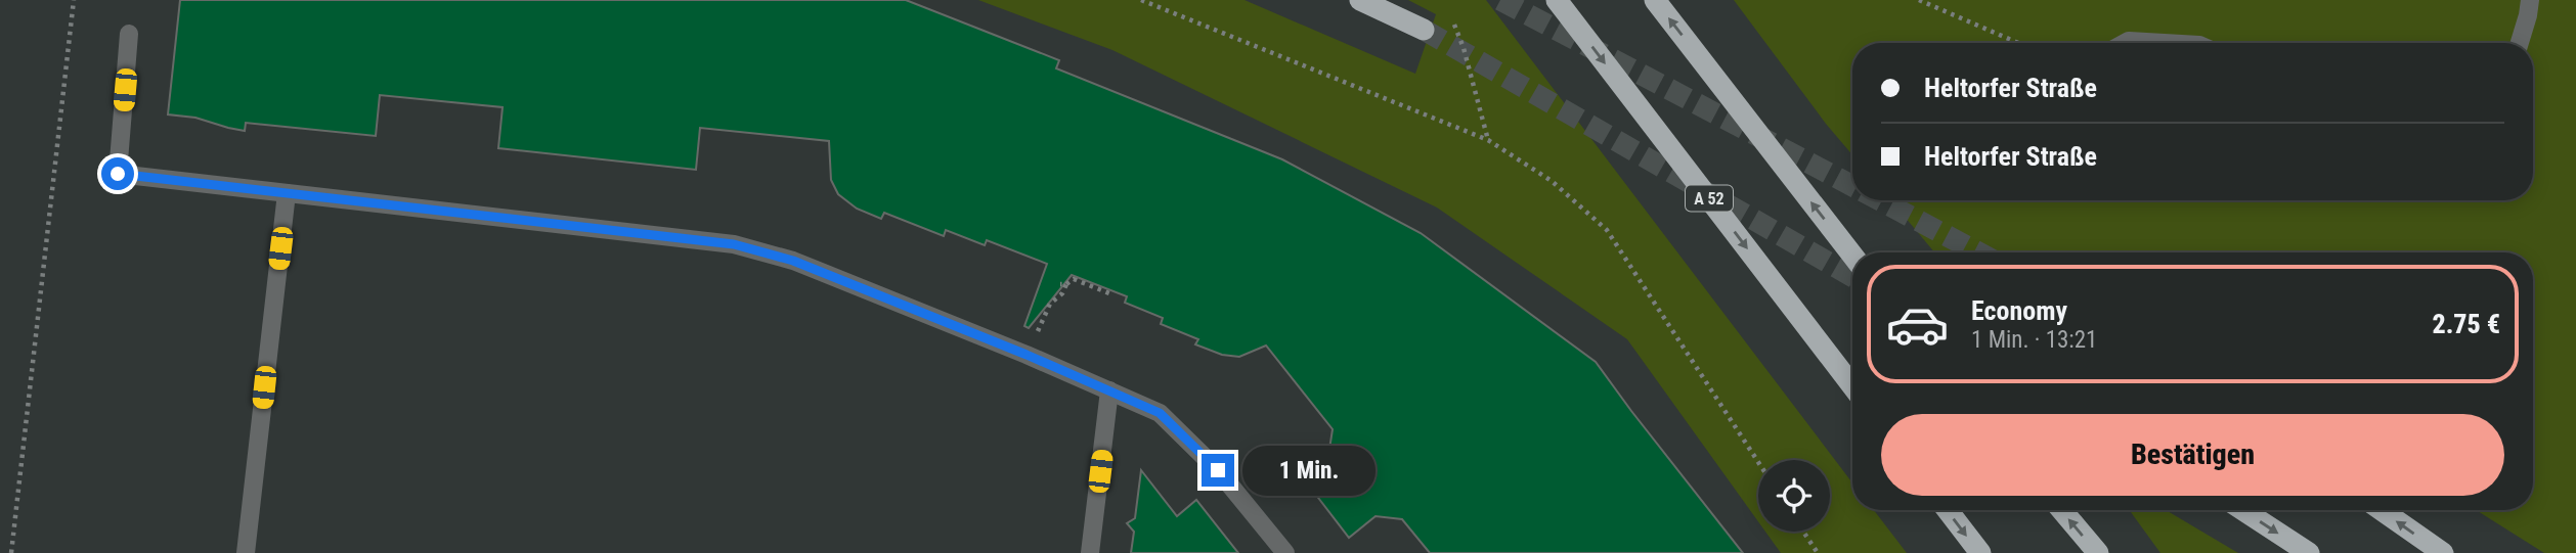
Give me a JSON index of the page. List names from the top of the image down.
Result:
{
  "streets": {
    "highway": ["A 52"]
  },
  "page": {
    "banner": ["Heltorfer Straße", "Heltorfer Straße"],
    "list": [
      {
        "name": "Economy",
        "note": "1 Min. · 13:21",
        "value": "2.75 €"
      }
    ],
    "buttons": "Bestätigen",
    "bubble": "1 Min."
  }
}
